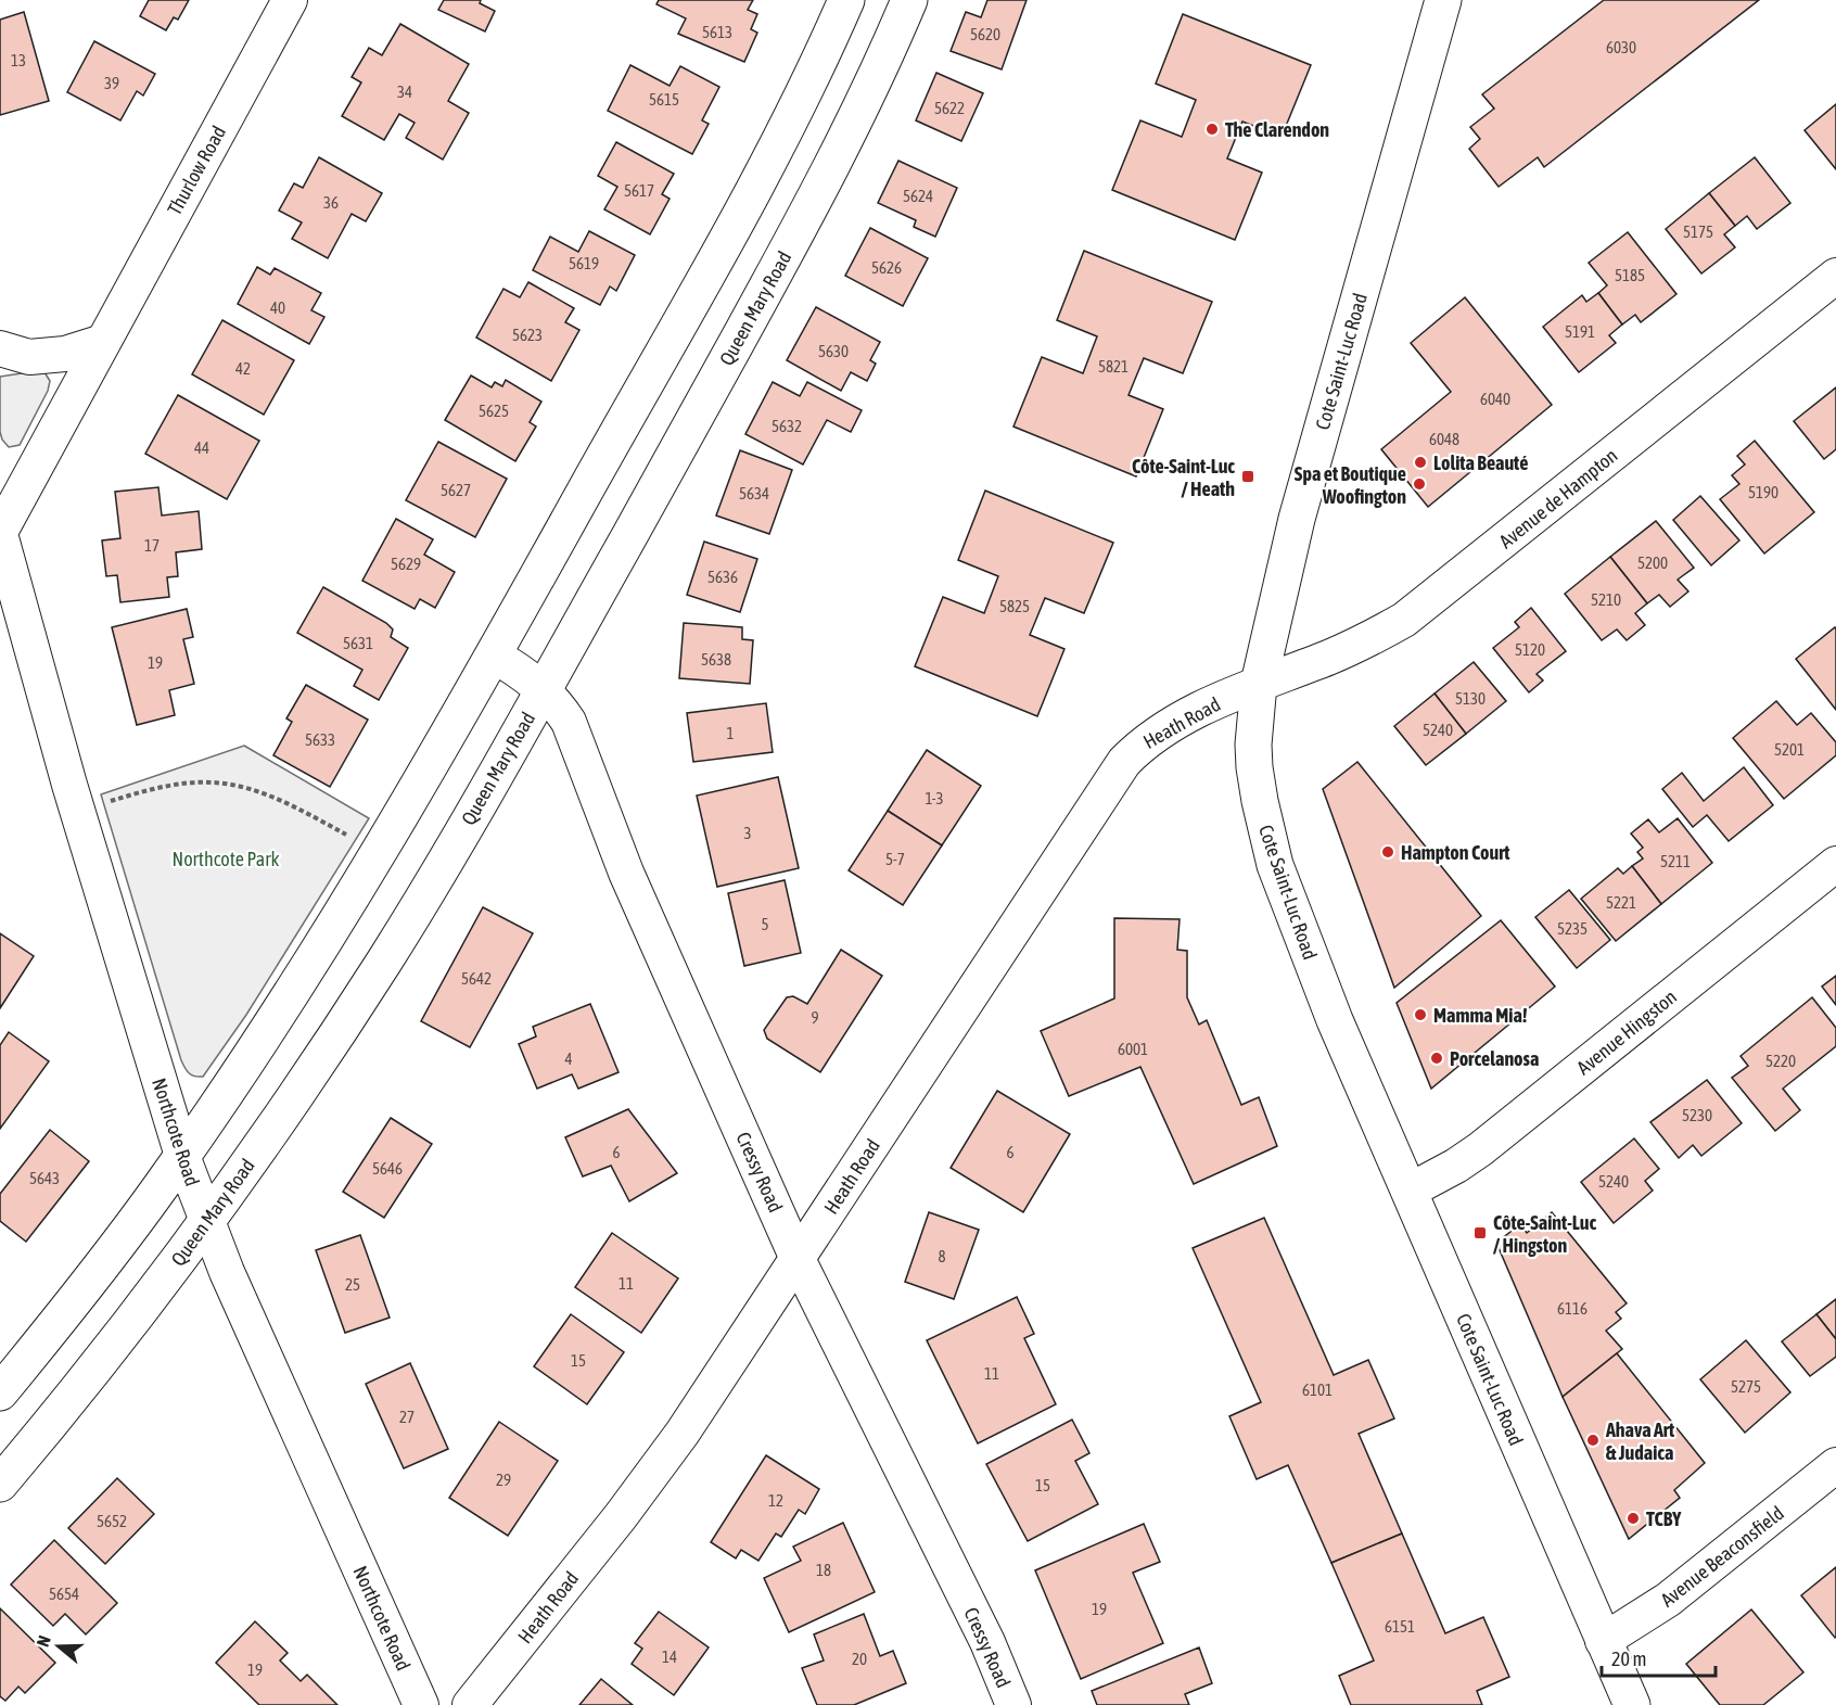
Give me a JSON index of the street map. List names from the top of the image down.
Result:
{
  "streets": {
    "street": [
      "Thurlow Road",
      "Queen Mary Road",
      "Cote Saint-Luc Road",
      "Avenue de Hampton",
      "Heath Road",
      "Avenue Hingston",
      "Northcote Road",
      "Cressy Road",
      "Avenue Beaconsfield"
    ]
  },
  "crossings": [
    ["Thurlow Road", "Northcote Road"],
    ["Queen Mary Road", "Northcote Road"],
    ["Queen Mary Road", "Cressy Road"],
    ["Cote Saint-Luc Road", "Avenue de Hampton"],
    ["Cote Saint-Luc Road", "Heath Road"],
    ["Cote Saint-Luc Road", "Avenue Hingston"],
    ["Cote Saint-Luc Road", "Avenue Beaconsfield"],
    ["Avenue de Hampton", "Heath Road"],
    ["Heath Road", "Cressy Road"]
  ],
  "parks": ["Northcote Park"],
  "places": {
    "other": [
      "The Clarendon",
      "Lolita Beauté",
      "Spa et Boutique Woofington",
      "Hampton Court",
      "Mamma Mia!",
      "Porcelanosa",
      "Ahava Art & Judaica",
      "TCBY"
    ],
    "transit": ["Côte-Saint-Luc / Heath", "Côte-Saint-Luc / Hingston"]
  },
  "house_numbers": [
    "5613",
    "5620",
    "6030",
    "13",
    "39",
    "34",
    "5615",
    "5622",
    "5617",
    "5624",
    "36",
    "5175",
    "5619",
    "5626",
    "5185",
    "40",
    "5191",
    "5623",
    "5630",
    "5821",
    "42",
    "6040",
    "5625",
    "5632",
    "6048",
    "44",
    "5627",
    "5190",
    "5634",
    "17",
    "5200",
    "5629",
    "5636",
    "5210",
    "5825",
    "5631",
    "5120",
    "5638",
    "19",
    "5130",
    "5240",
    "1",
    "5633",
    "5201",
    "1-3",
    "3",
    "5-7",
    "5211",
    "5221",
    "5",
    "5235",
    "5642",
    "9",
    "6001",
    "4",
    "5220",
    "5230",
    "6",
    "6",
    "5646",
    "5643",
    "5240",
    "8",
    "11",
    "25",
    "6116",
    "15",
    "11",
    "5275",
    "6101",
    "27",
    "29",
    "15",
    "12",
    "5652",
    "18",
    "5654",
    "19",
    "6151",
    "14",
    "20",
    "19"
  ],
  "scale_bar": "20 m",
  "north": "left"
}
